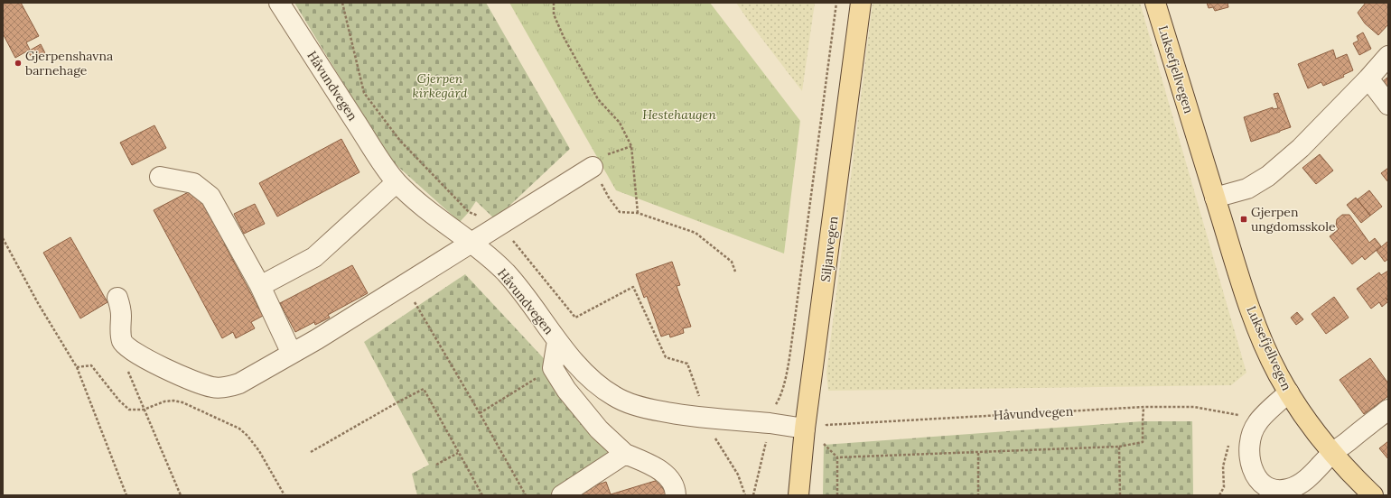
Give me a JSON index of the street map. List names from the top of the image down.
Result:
{
  "streets": {
    "main road": ["Luksefjellvegen", "Siljanvegen"],
    "street": ["Håvundvegen"]
  },
  "crossings": [
    ["Håvundvegen", "Siljanvegen"]
  ],
  "parks": ["Gjerpen kirkegård", "Hestehaugen"],
  "places": {
    "other": ["Gjerpenshavna barnehage"],
    "transit": ["Gjerpen ungdomsskole"]
  }
}
